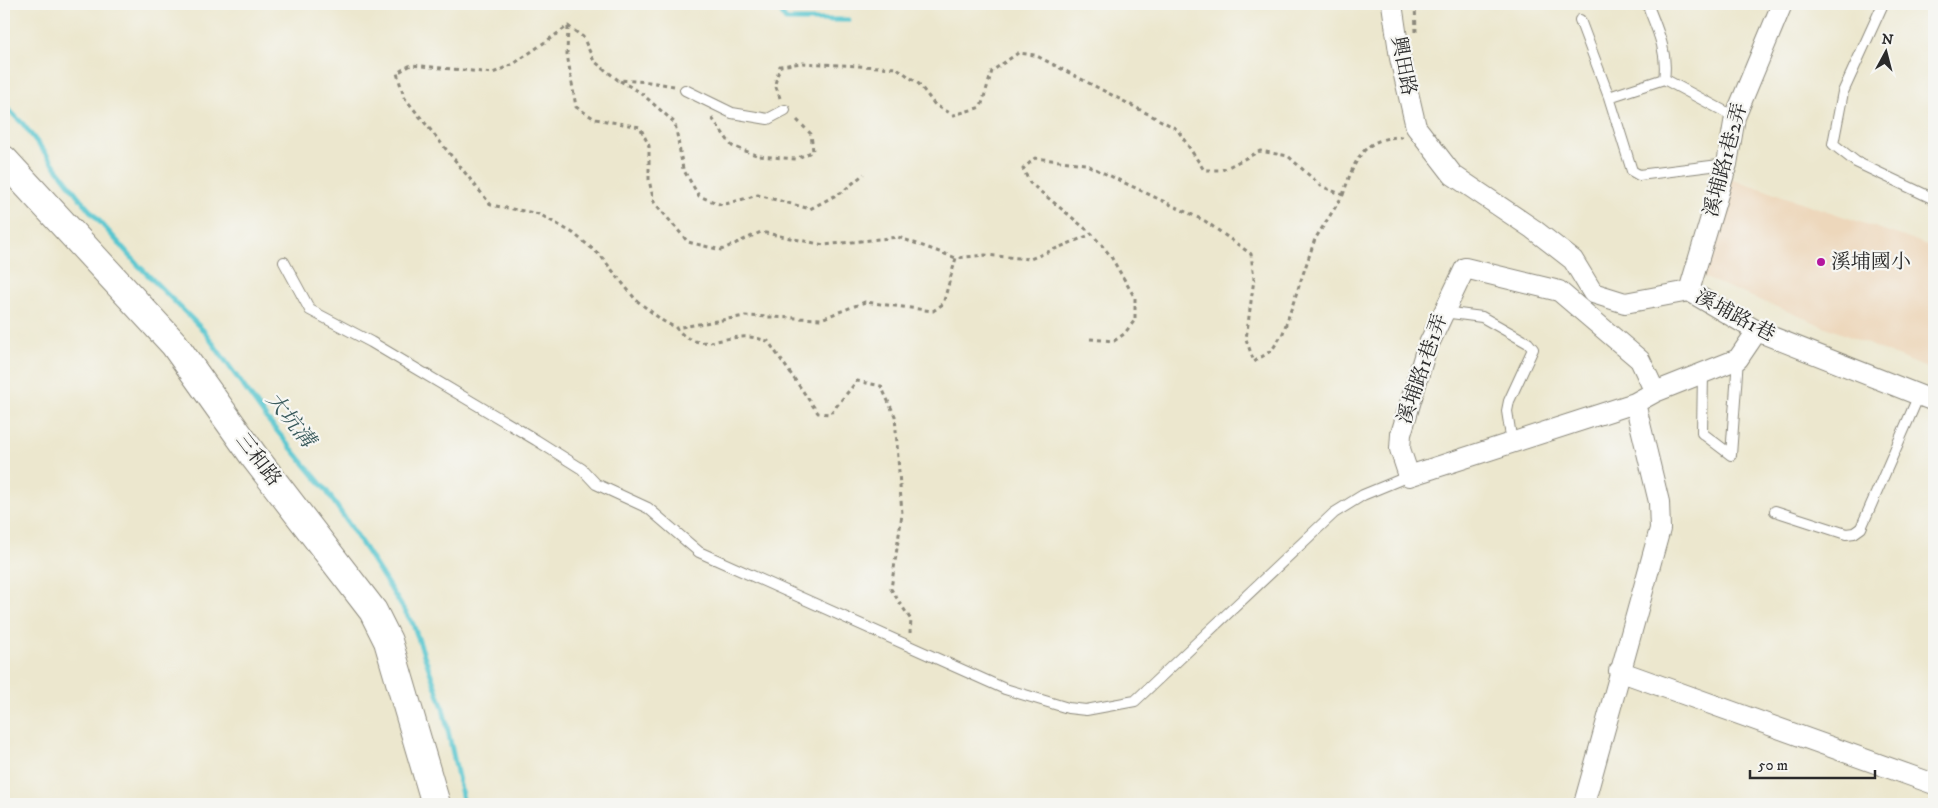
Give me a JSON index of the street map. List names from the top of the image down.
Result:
{
  "streets": {
    "main road": ["三和路"],
    "street": [
      "興田路",
      "溪埔路1巷2弄",
      "溪埔路1巷",
      "溪埔路1巷1弄"
    ]
  },
  "crossings": [
    ["興田路", "溪埔路1巷"],
    ["溪埔路1巷2弄", "溪埔路1巷"]
  ],
  "water": ["大坑溝"],
  "places": ["溪埔國小"],
  "scale_bar": "50 m",
  "north": "top"
}
